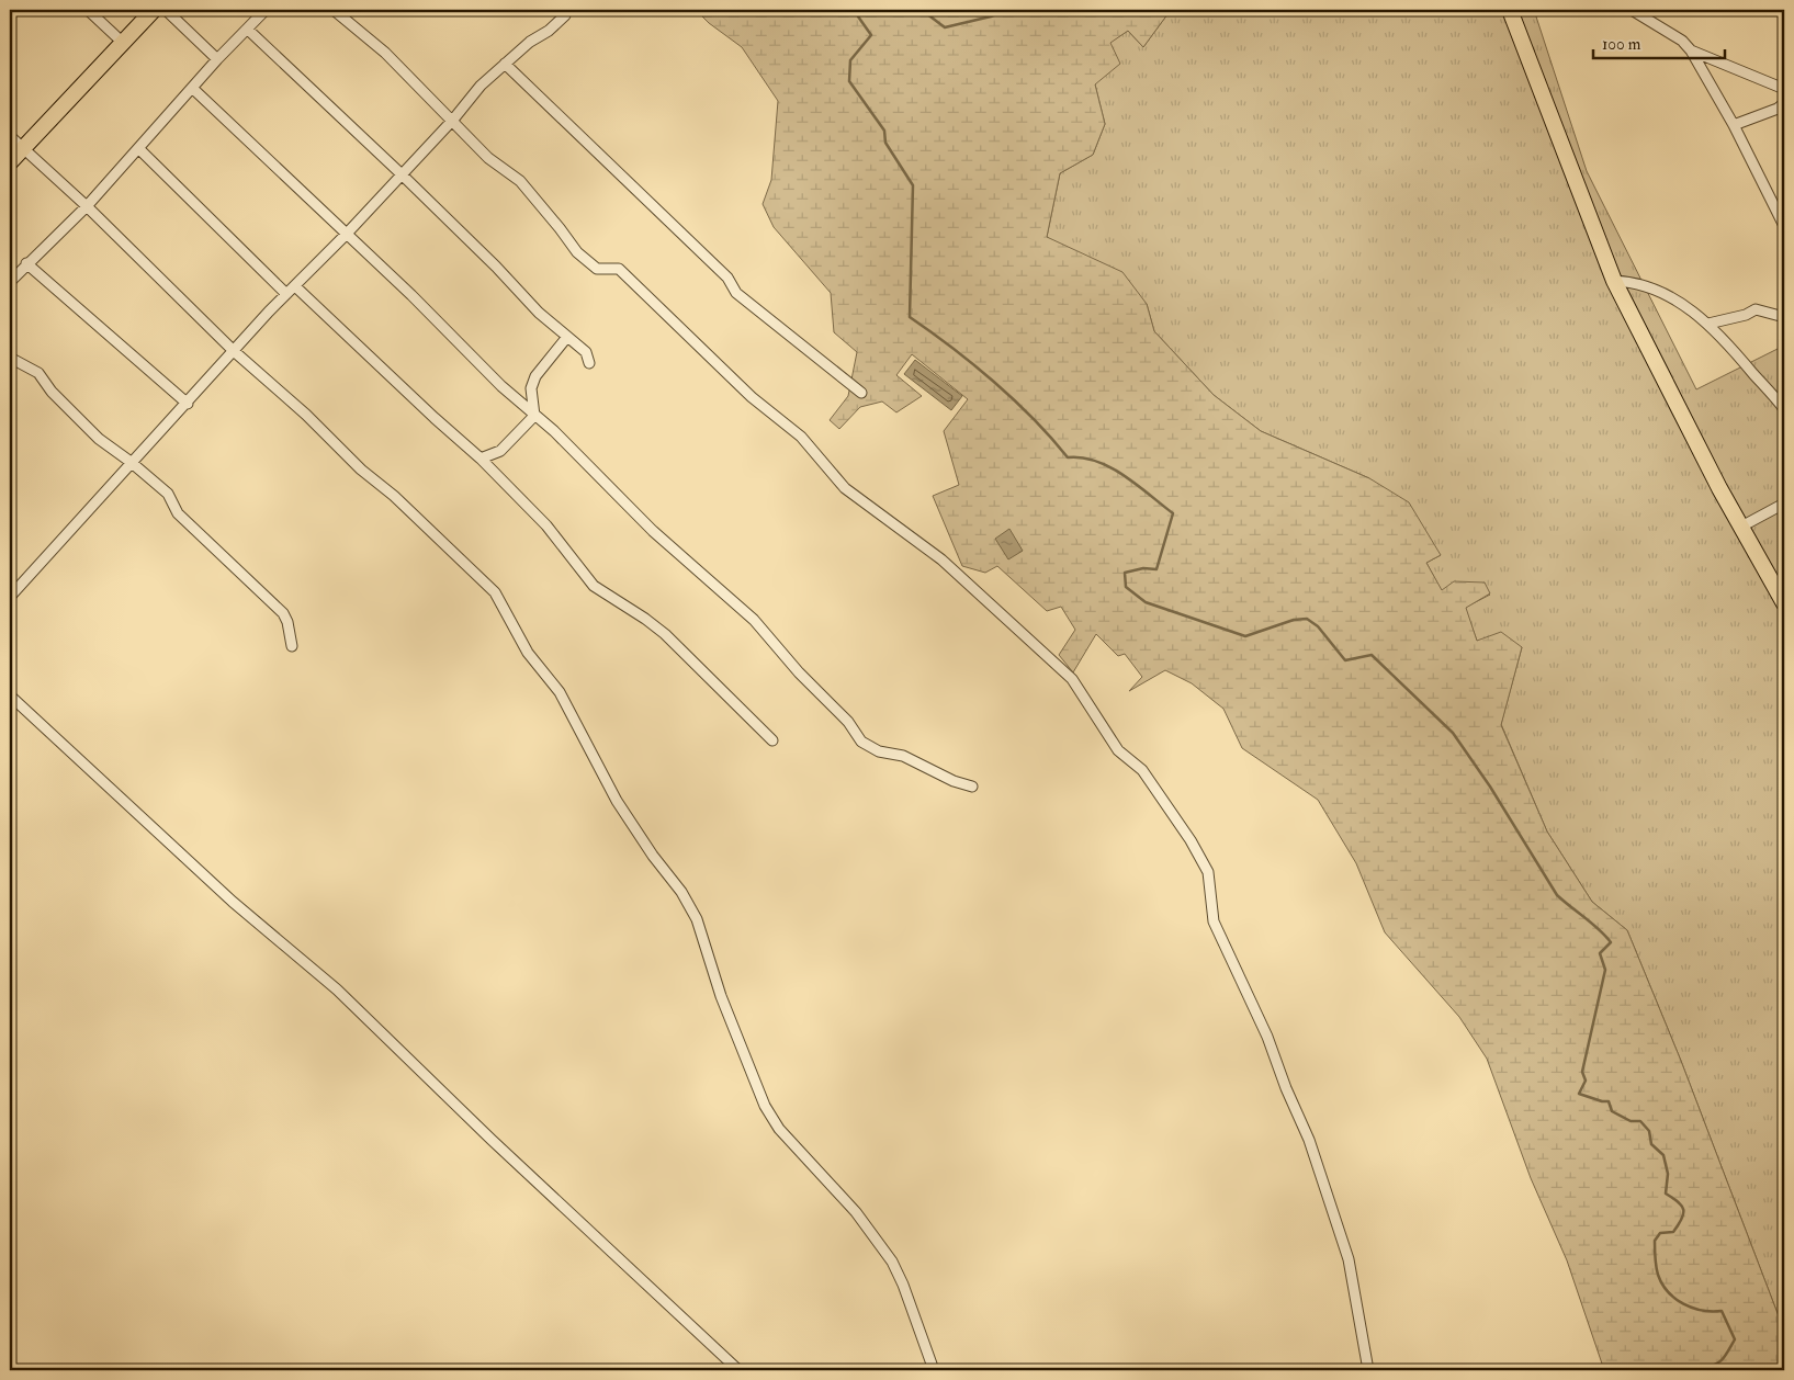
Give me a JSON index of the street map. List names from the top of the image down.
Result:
{
  "scale_bar": "100 m"
}
